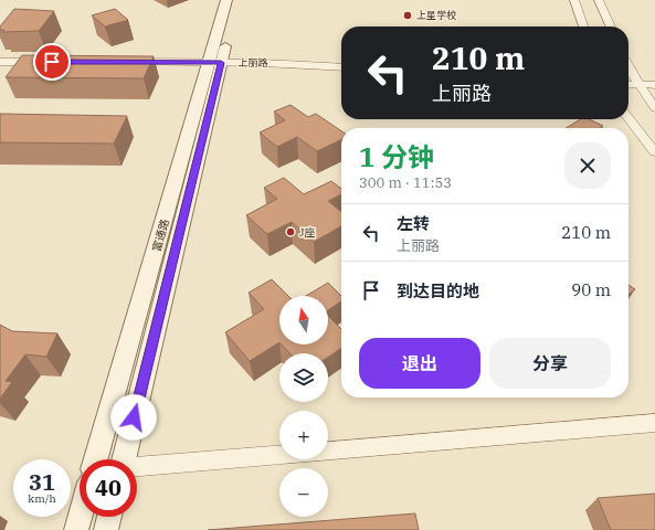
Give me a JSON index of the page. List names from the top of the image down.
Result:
{
  "streets": {
    "street": ["上丽路", "富通路"]
  },
  "crossings": [
    ["上丽路", "富通路"]
  ],
  "places": ["上星学校", "J座"],
  "north": "top",
  "page": {
    "turn": ["210 m", "上丽路"],
    "heading": ["1 分钟", "300 m · 11:53"],
    "list": [
      {
        "name": "左转",
        "note": "上丽路",
        "value": "210 m"
      },
      {
        "name": "到达目的地",
        "value": "90 m"
      }
    ],
    "map_buttons": ["+", "−"],
    "buttons": ["退出", "分享"],
    "speed": "31 km/h",
    "limit": "40"
  }
}
